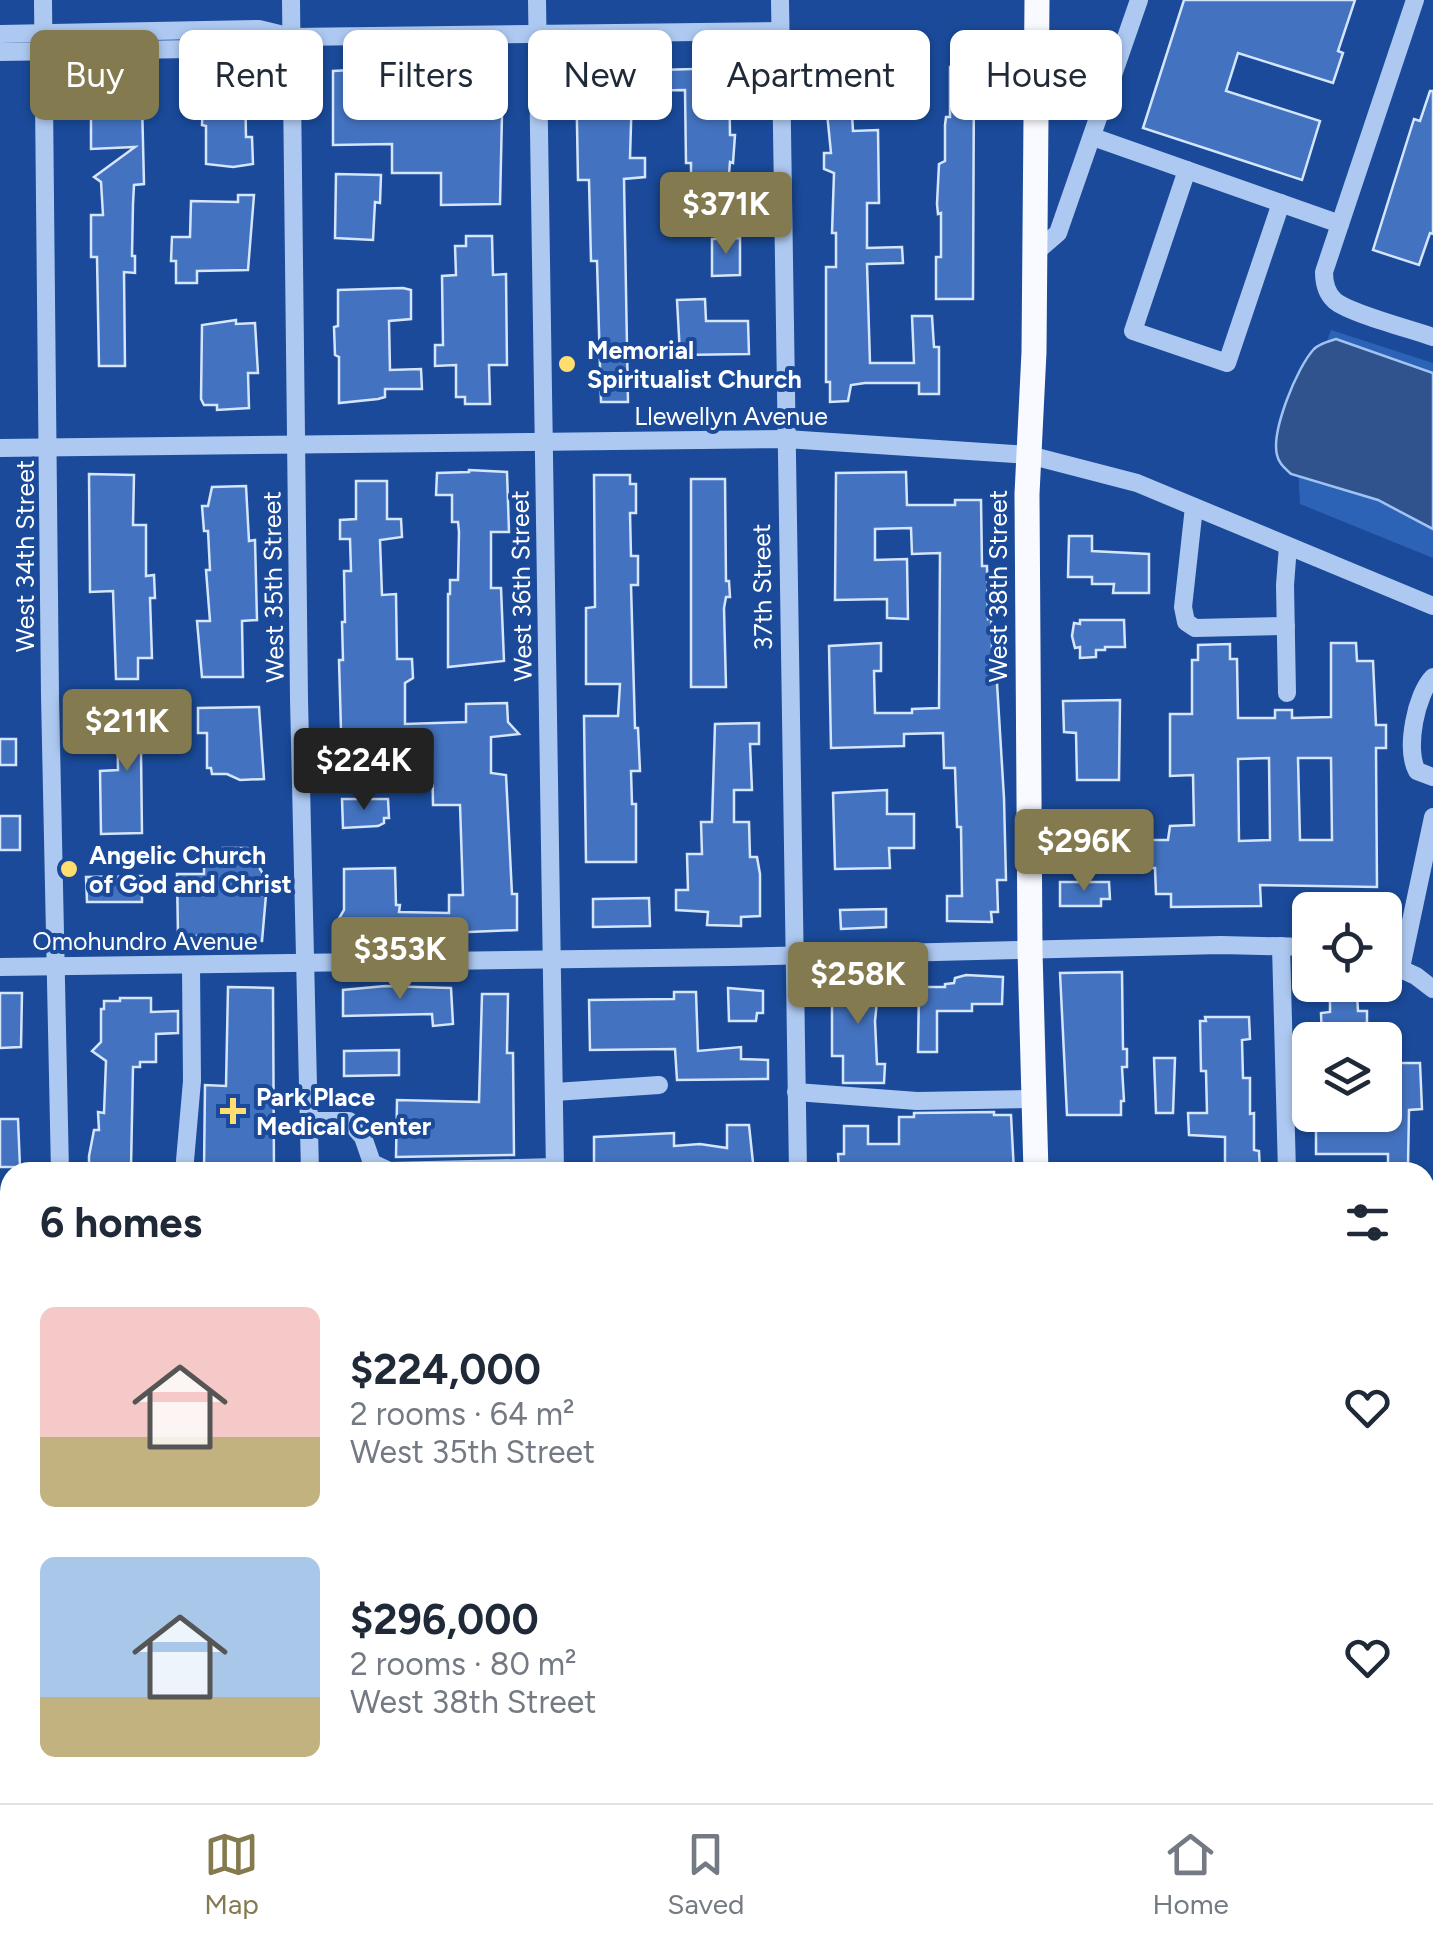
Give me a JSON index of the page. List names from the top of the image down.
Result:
{
  "streets": {
    "main road": ["West 38th Street"],
    "street": [
      "Llewellyn Avenue",
      "West 34th Street",
      "West 36th Street",
      "West 35th Street",
      "37th Street",
      "Omohundro Avenue"
    ]
  },
  "crossings": [
    ["Llewellyn Avenue", "West 34th Street"],
    ["Llewellyn Avenue", "West 36th Street"],
    ["Llewellyn Avenue", "West 38th Street"],
    ["Llewellyn Avenue", "West 35th Street"],
    ["Llewellyn Avenue", "37th Street"],
    ["West 34th Street", "Omohundro Avenue"],
    ["West 36th Street", "Omohundro Avenue"],
    ["West 38th Street", "Omohundro Avenue"],
    ["West 35th Street", "Omohundro Avenue"],
    ["37th Street", "Omohundro Avenue"]
  ],
  "places": {
    "other": ["Memorial Spiritualist Church", "Angelic Church of God and Christ"],
    "health": ["Park Place Medical Center"]
  },
  "page": {
    "chip": [
      "Buy",
      "Rent",
      "Filters",
      "New",
      "Apartment",
      "House"
    ],
    "price": [
      "$371K",
      "$211K",
      "$224K",
      "$296K",
      "$353K",
      "$258K"
    ],
    "heading": "6 homes",
    "list": [
      {
        "name": "$224,000",
        "note": "2 rooms · 64 m² · West 35th Street"
      },
      {
        "name": "$296,000",
        "note": "2 rooms · 80 m² · West 38th Street"
      }
    ],
    "tabs": ["Map", "Saved", "Home"]
  }
}
